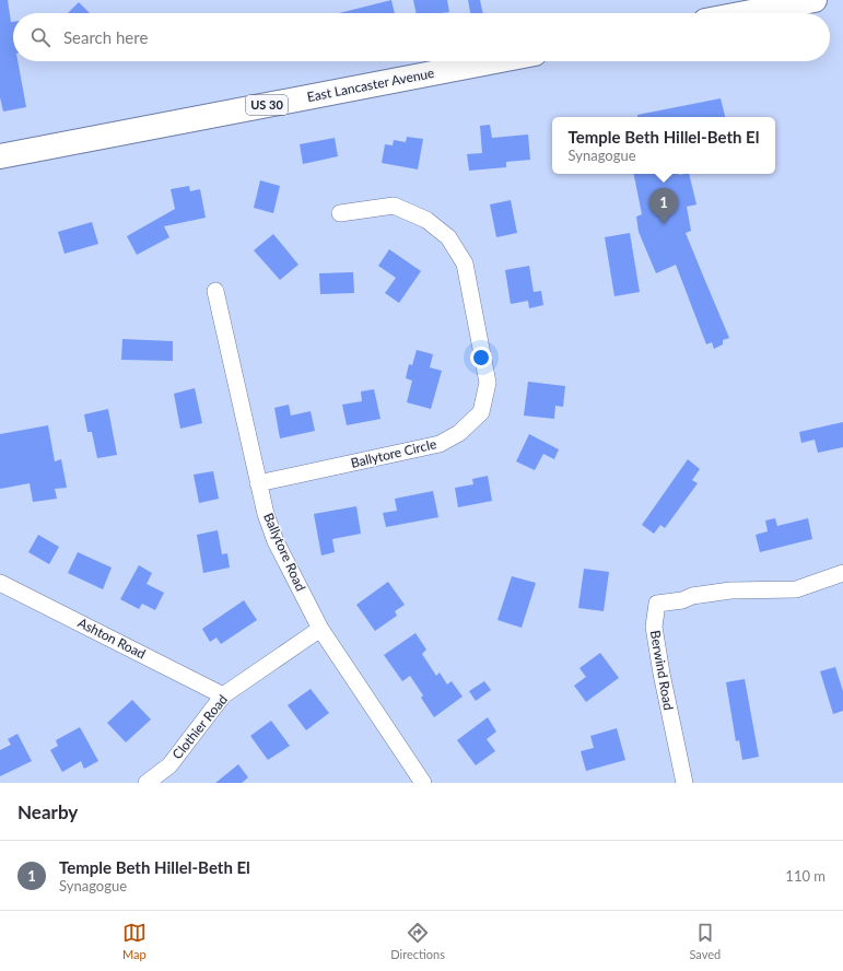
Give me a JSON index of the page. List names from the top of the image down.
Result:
{
  "streets": {
    "highway": ["East Lancaster Avenue", "US 30"],
    "street": [
      "Ballytore Circle",
      "Ballytore Road",
      "Ashton Road",
      "Berwind Road",
      "Clothier Road"
    ]
  },
  "crossings": [
    ["Ballytore Circle", "Ballytore Road"],
    ["Ballytore Road", "Clothier Road"],
    ["Ashton Road", "Clothier Road"]
  ],
  "page": {
    "search": "Search here",
    "popup": ["Temple Beth Hillel-Beth El", "Synagogue"],
    "pins": "1",
    "heading": "Nearby",
    "list": [
      {
        "mark": "1",
        "name": "Temple Beth Hillel-Beth El",
        "note": "Synagogue",
        "value": "110 m"
      }
    ],
    "nav": ["Map", "Directions", "Saved"]
  }
}
